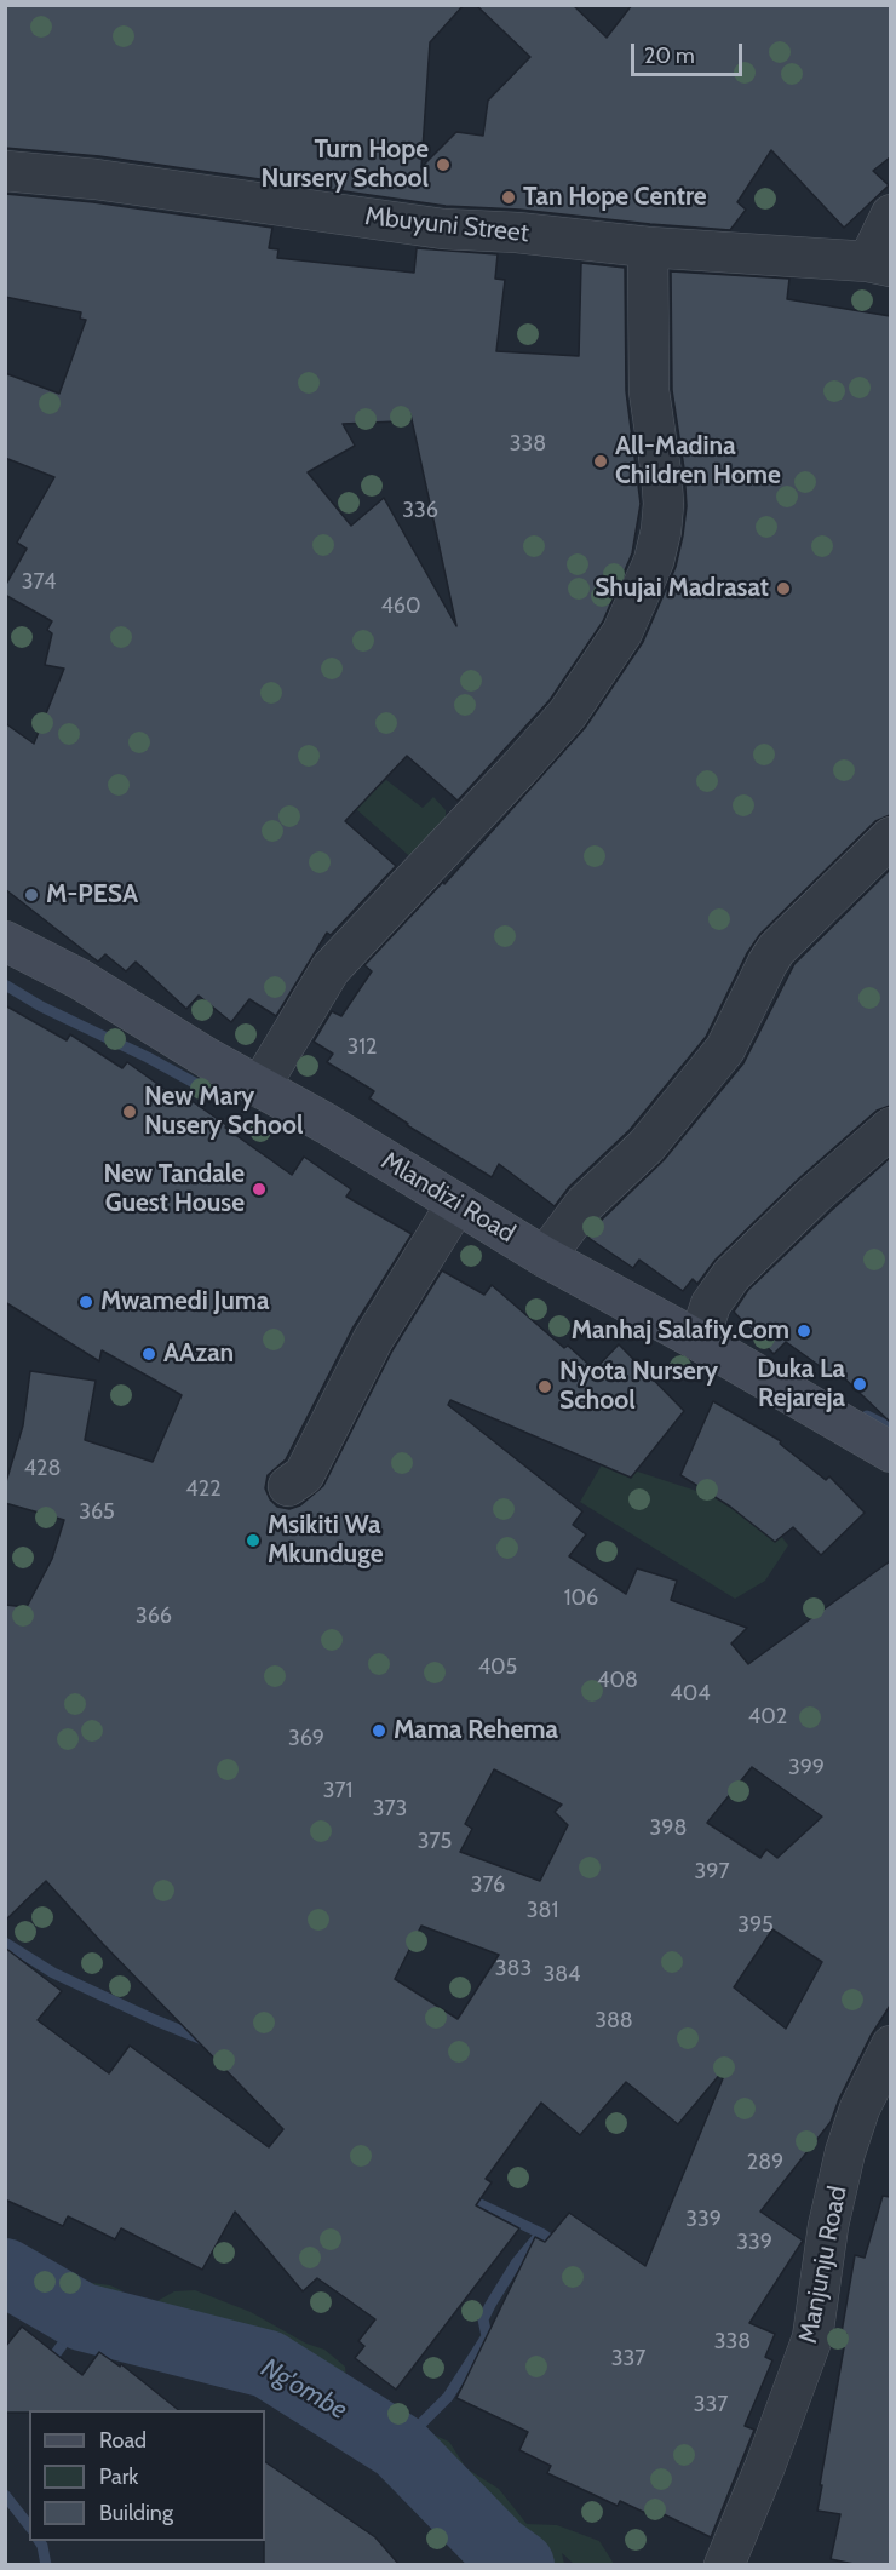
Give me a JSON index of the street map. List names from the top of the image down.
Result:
{
  "streets": {
    "street": ["Mbuyuni Street", "Mlandizi Road", "Manjunju Road"]
  },
  "water": ["Ng'ombe"],
  "places": [
    "Turn Hope Nursery School",
    "Tan Hope Centre",
    "All-Madina Children Home",
    "Shujai Madrasat",
    "M-PESA",
    "New Mary Nusery School",
    "New Tandale Guest House",
    "Mwamedi Juma",
    "Manhaj Salafiy.Com",
    "AAzan",
    "Duka La Rejareja",
    "Nyota Nursery School",
    "Msikiti Wa Mkunduge",
    "Mama Rehema"
  ],
  "house_numbers": [
    "338",
    "336",
    "374",
    "460",
    "312",
    "428",
    "422",
    "365",
    "106",
    "366",
    "405",
    "408",
    "404",
    "402",
    "369",
    "399",
    "371",
    "373",
    "398",
    "375",
    "397",
    "376",
    "381",
    "395",
    "383",
    "384",
    "388",
    "289",
    "339",
    "339",
    "338",
    "337",
    "337"
  ],
  "legend": ["Road", "Park", "Building"],
  "scale_bar": "20 m"
}
